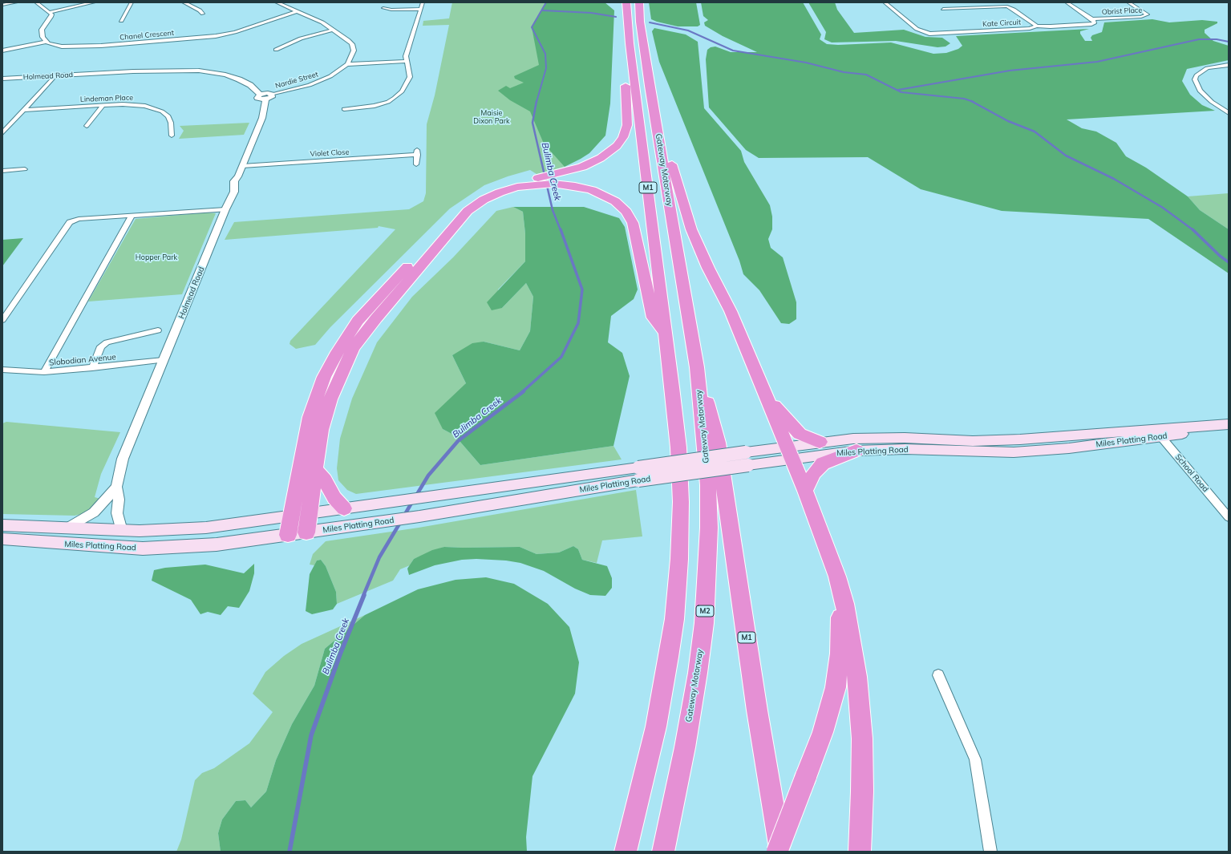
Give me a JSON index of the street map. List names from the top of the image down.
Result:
{
  "streets": {
    "highway": ["Gateway Motorway", "M1", "M2"],
    "main road": ["Miles Platting Road"],
    "street": [
      "Obrist Place",
      "Kate Circuit",
      "Chanel Crescent",
      "Holmead Road",
      "Nardie Street",
      "Lindeman Place",
      "Violet Close",
      "Slobodian Avenue",
      "School Road"
    ]
  },
  "crossings": [
    ["Obrist Place", "Kate Circuit"],
    ["Chanel Crescent", "Nardie Street"],
    ["Holmead Road", "Violet Close"],
    ["Holmead Road", "Slobodian Avenue"],
    ["Holmead Road", "Miles Platting Road"],
    ["Gateway Motorway", "M1"],
    ["Miles Platting Road", "School Road"]
  ],
  "water": ["Bulimba Creek"],
  "parks": ["Maisie Dixon Park", "Hopper Park"]
}
